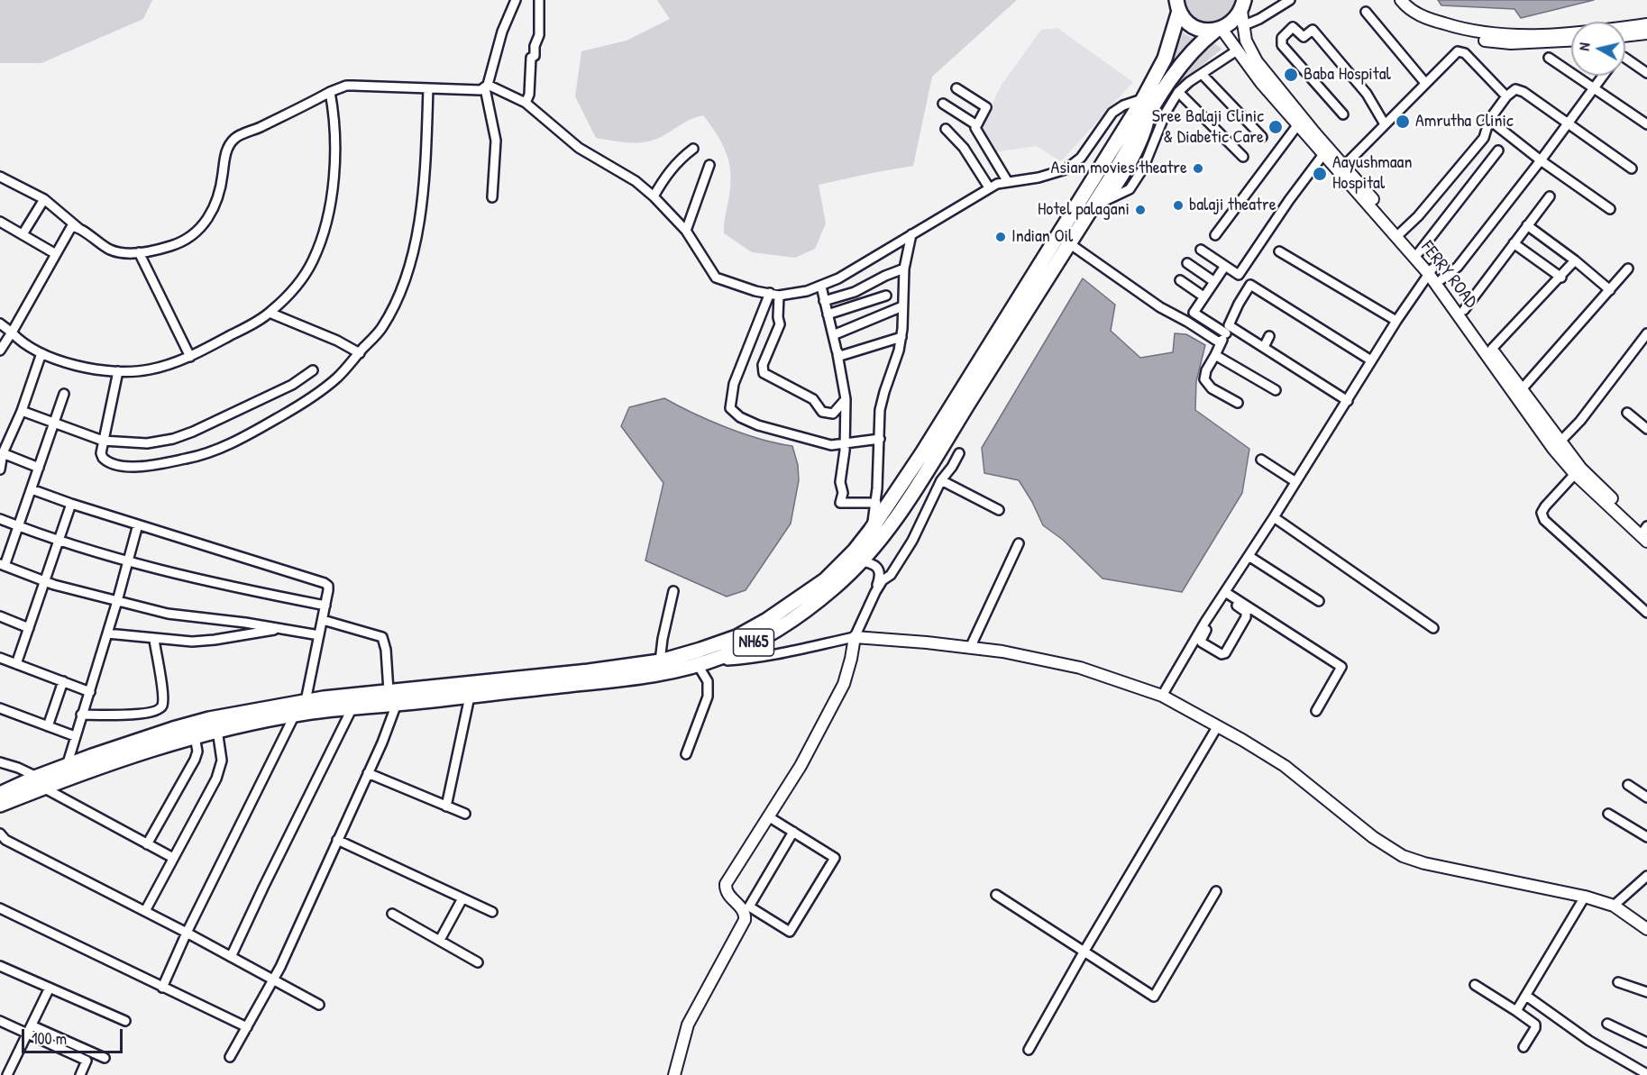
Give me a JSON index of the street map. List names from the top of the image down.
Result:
{
  "streets": {
    "highway": ["NH65"],
    "street": ["FERRY ROAD"]
  },
  "crossings": [
    ["FERRY ROAD", "NH65"]
  ],
  "places": [
    "Baba Hospital",
    "Amrutha Clinic",
    "Sree Balaji Clinic & Diabetic Care",
    "Asian movies theatre",
    "Aayushmaan Hospital",
    "balaji theatre",
    "Hotel palagani",
    "Indian Oil"
  ],
  "scale_bar": "100 m",
  "north": "left"
}
